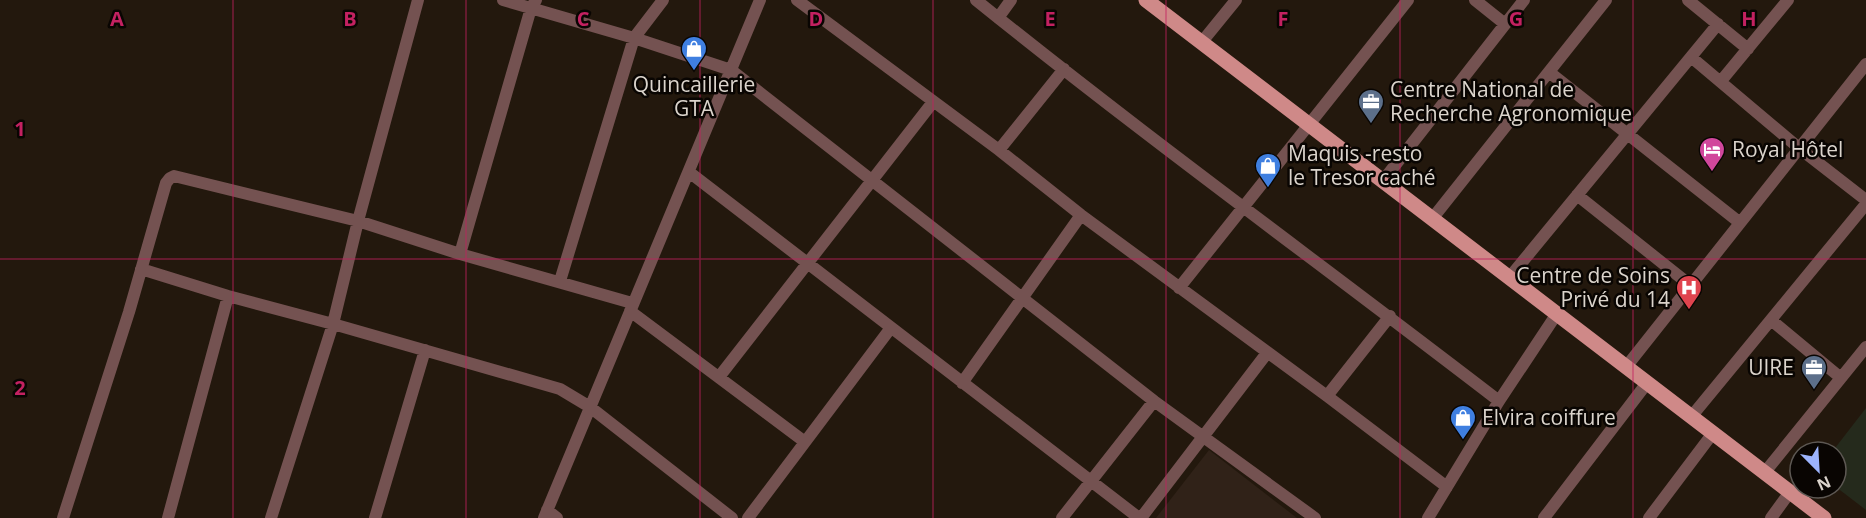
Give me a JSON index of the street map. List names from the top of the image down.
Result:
{
  "places": {
    "shop": ["Quincaillerie GTA", "Maquis -resto le Tresor caché", "Elvira coiffure"],
    "office": ["Centre National de Recherche Agronomique", "UIRE"],
    "hotel": ["Royal Hôtel"],
    "hospital": ["Centre de Soins Privé du 14"]
  },
  "north": "bottom right",
  "grid": {
    "columns": [
      "A",
      "B",
      "C",
      "D",
      "E",
      "F",
      "G",
      "H"
    ],
    "rows": ["1", "2"]
  }
}
